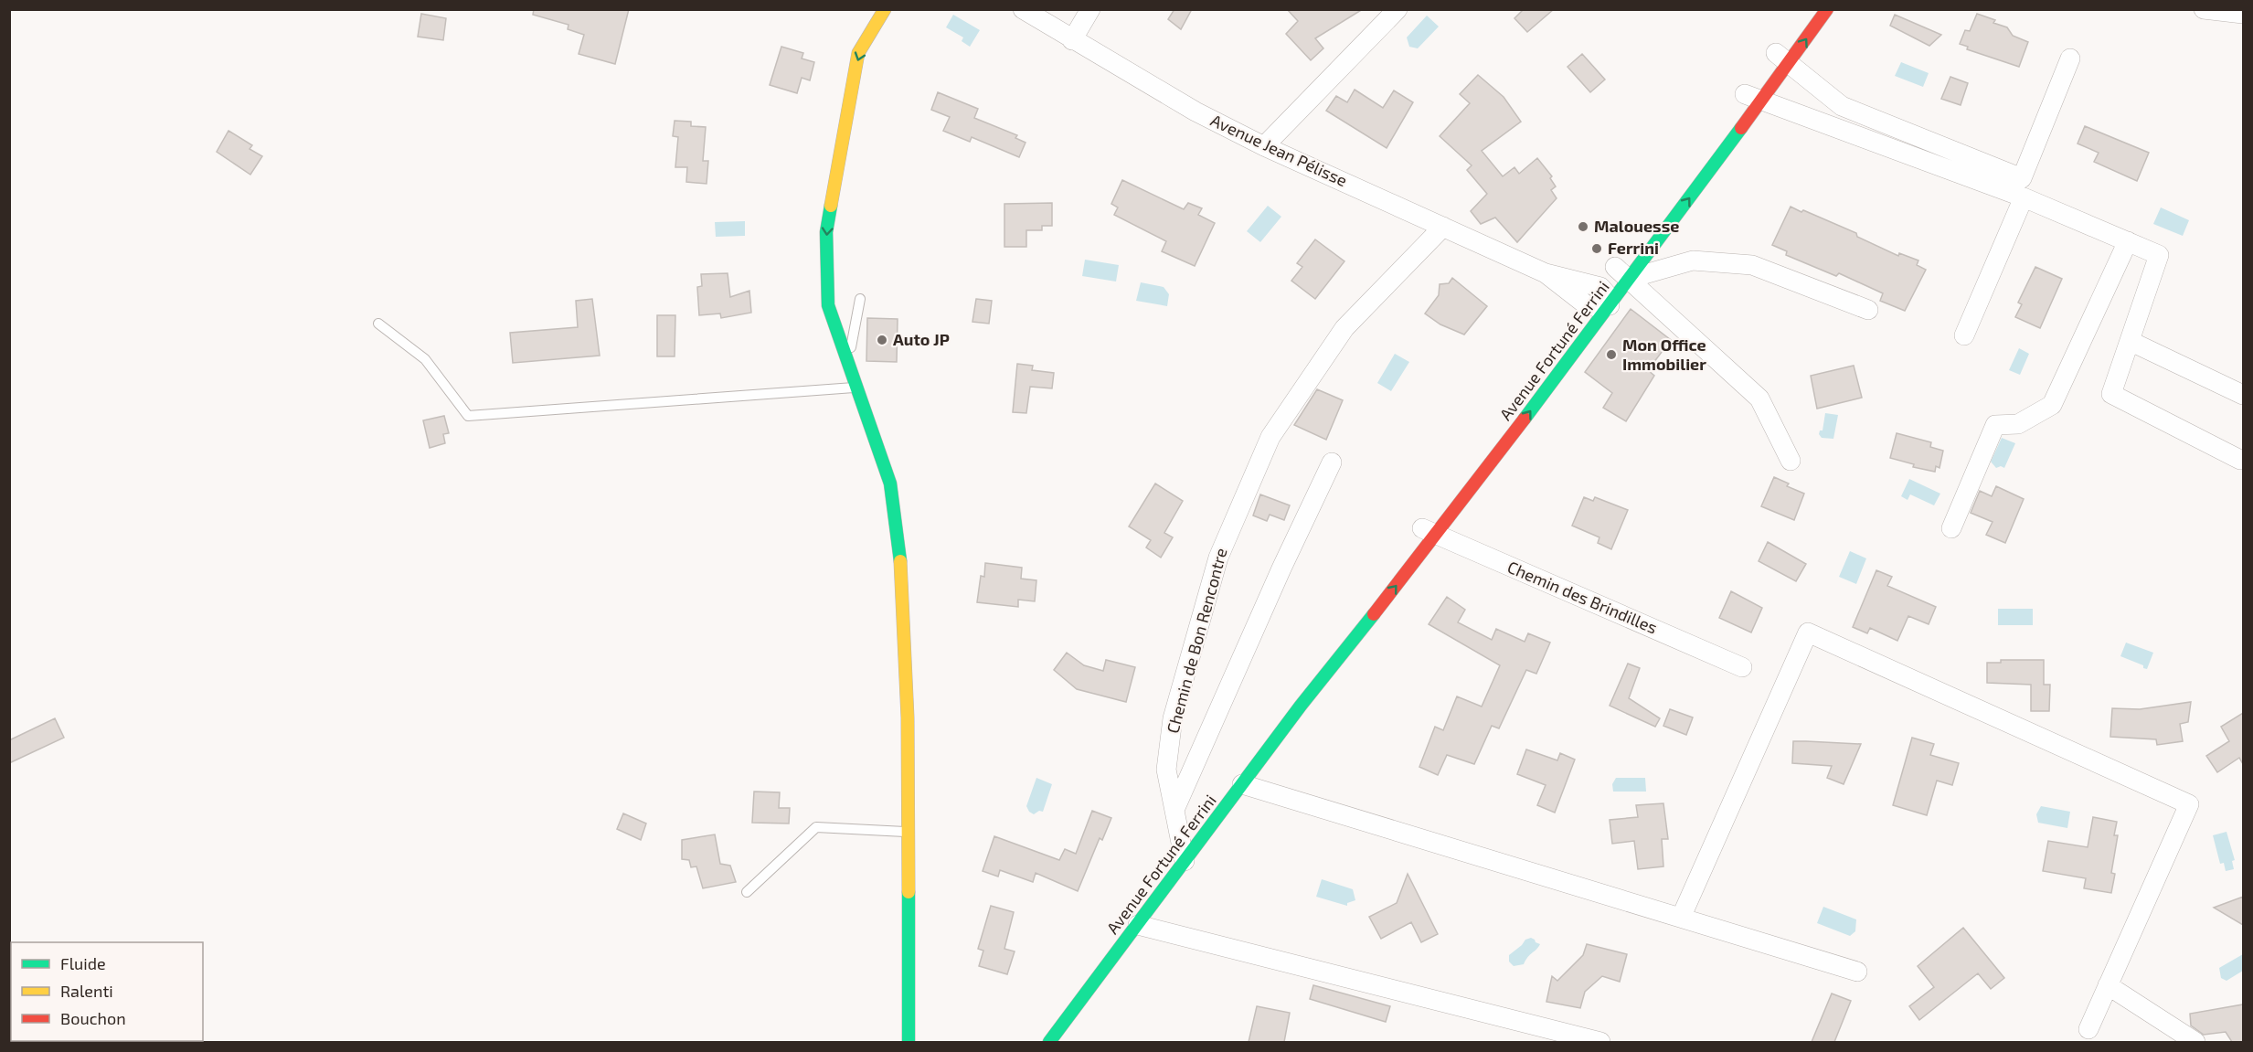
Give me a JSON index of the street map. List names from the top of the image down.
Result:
{
  "streets": {
    "main road": ["Avenue Fortuné Ferrini"],
    "street": ["Avenue Jean Pélisse", "Chemin des Brindilles", "Chemin de Bon Rencontre"]
  },
  "crossings": [
    ["Avenue Jean Pélisse", "Avenue Fortuné Ferrini"],
    ["Avenue Jean Pélisse", "Chemin de Bon Rencontre"],
    ["Avenue Fortuné Ferrini", "Chemin des Brindilles"],
    ["Avenue Fortuné Ferrini", "Chemin de Bon Rencontre"]
  ],
  "one_way": ["Avenue Fortuné Ferrini"],
  "places": [
    "Malouesse",
    "Ferrini",
    "Auto JP",
    "Mon Office Immobilier"
  ],
  "legend": ["Fluide", "Ralenti", "Bouchon"]
}
